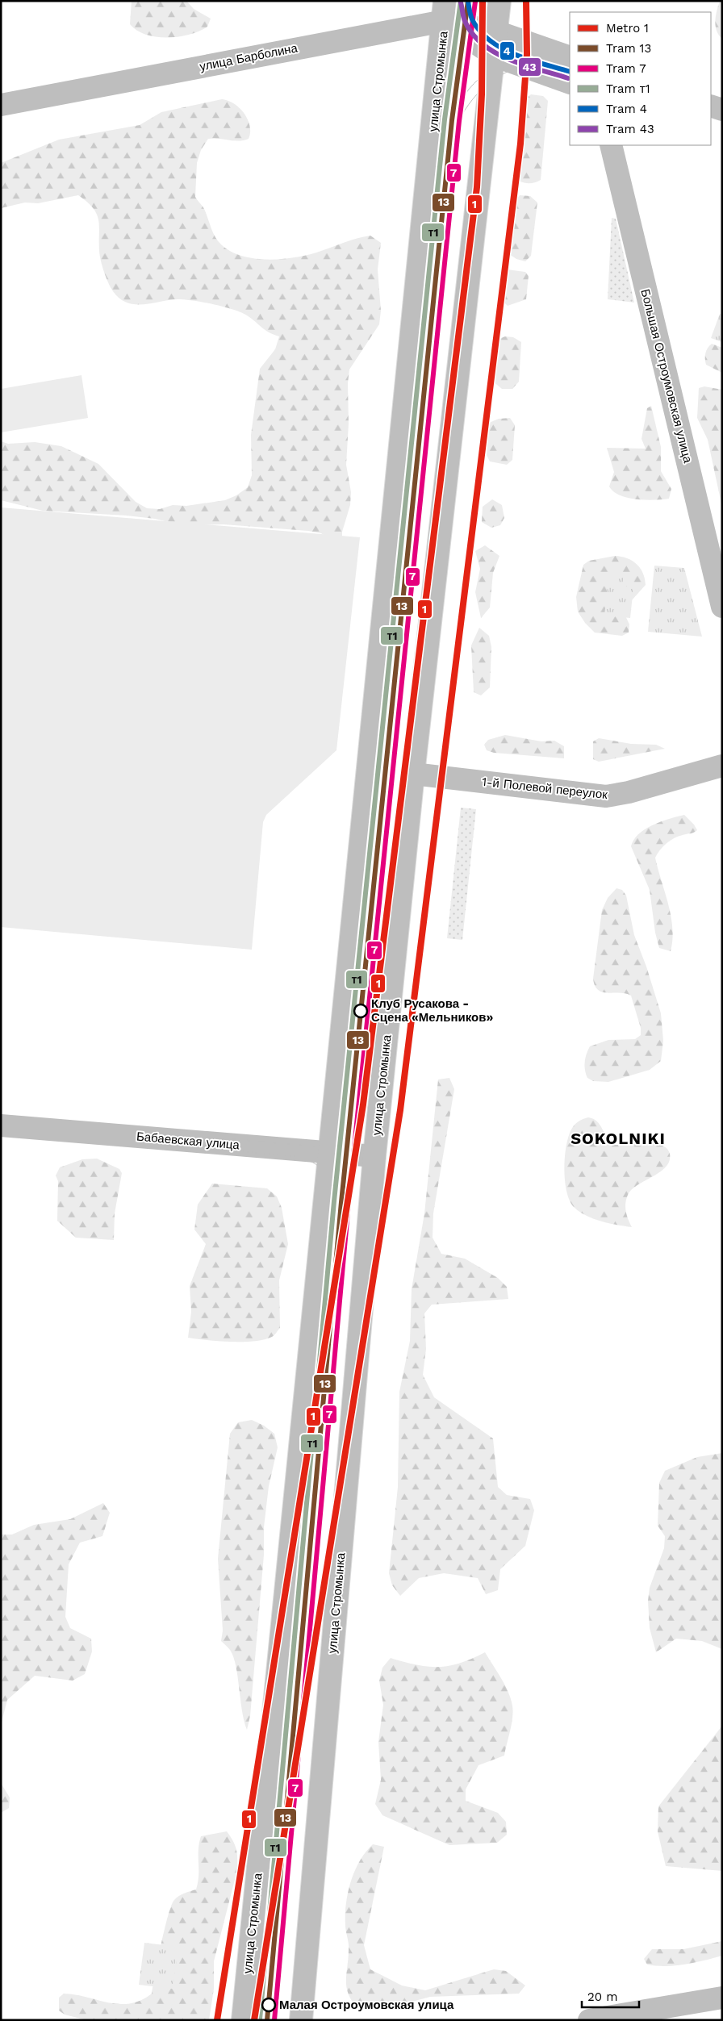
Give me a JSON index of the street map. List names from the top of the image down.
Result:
{
  "streets": {
    "main road": [
      "улица Барболина",
      "улица Стромынка",
      "Большая Остроумовская улица",
      "1-й Полевой переулок",
      "Бабаевская улица"
    ]
  },
  "crossings": [
    ["улица Барболина", "улица Стромынка"],
    ["улица Стромынка", "1-й Полевой переулок"],
    ["улица Стромынка", "Бабаевская улица"]
  ],
  "districts": ["SOKOLNIKI"],
  "places": ["Клуб Русакова - Сцена «Мельников»", "Малая Остроумовская улица"],
  "lines": [
    "metro line 1",
    "tram line 13",
    "tram line т1",
    "tram line 4",
    "tram line 7",
    "tram line 43"
  ],
  "legend": [
    "Metro 1",
    "Tram 13",
    "Tram 7",
    "Tram т1",
    "Tram 4",
    "Tram 43"
  ],
  "scale_bar": "20 m"
}
